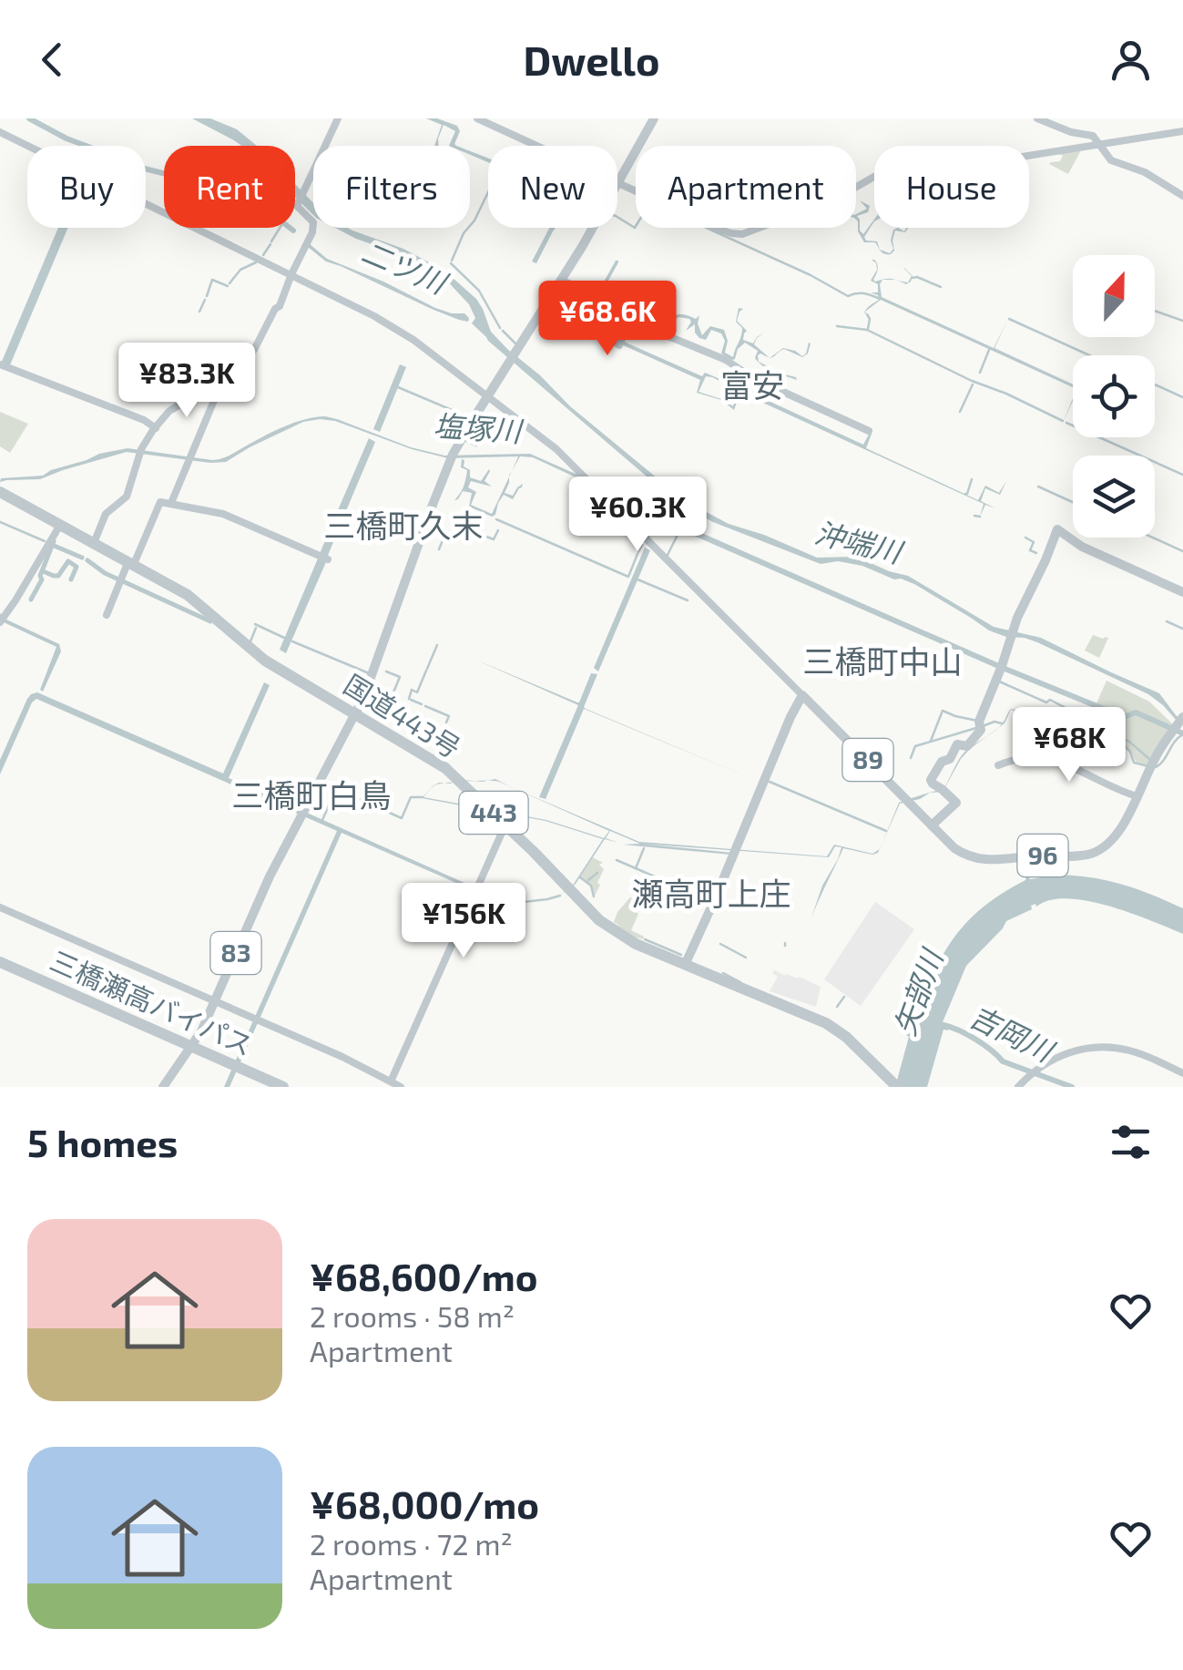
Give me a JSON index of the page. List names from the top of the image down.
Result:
{
  "streets": {
    "highway": ["国道443号", "443", "三橋瀬高バイパス"],
    "main road": ["89", "96", "83"]
  },
  "crossings": [
    ["国道443号", "83"],
    ["89", "96"],
    ["83", "三橋瀬高バイパス"]
  ],
  "districts": [
    "富安",
    "三橋町久末",
    "三橋町中山",
    "三橋町白鳥",
    "瀬高町上庄"
  ],
  "water": [
    "二ツ川",
    "塩塚川",
    "沖端川",
    "矢部川",
    "吉岡川"
  ],
  "north": "top",
  "page": {
    "header": "Dwello",
    "chip": [
      "Buy",
      "Rent",
      "Filters",
      "New",
      "Apartment",
      "House"
    ],
    "price": [
      "¥68.6K",
      "¥83.3K",
      "¥60.3K",
      "¥68K",
      "¥156K"
    ],
    "heading": "5 homes",
    "list": [
      {
        "name": "¥68,600/mo",
        "note": "2 rooms · 58 m² · Apartment"
      },
      {
        "name": "¥68,000/mo",
        "note": "2 rooms · 72 m² · Apartment"
      }
    ]
  }
}
